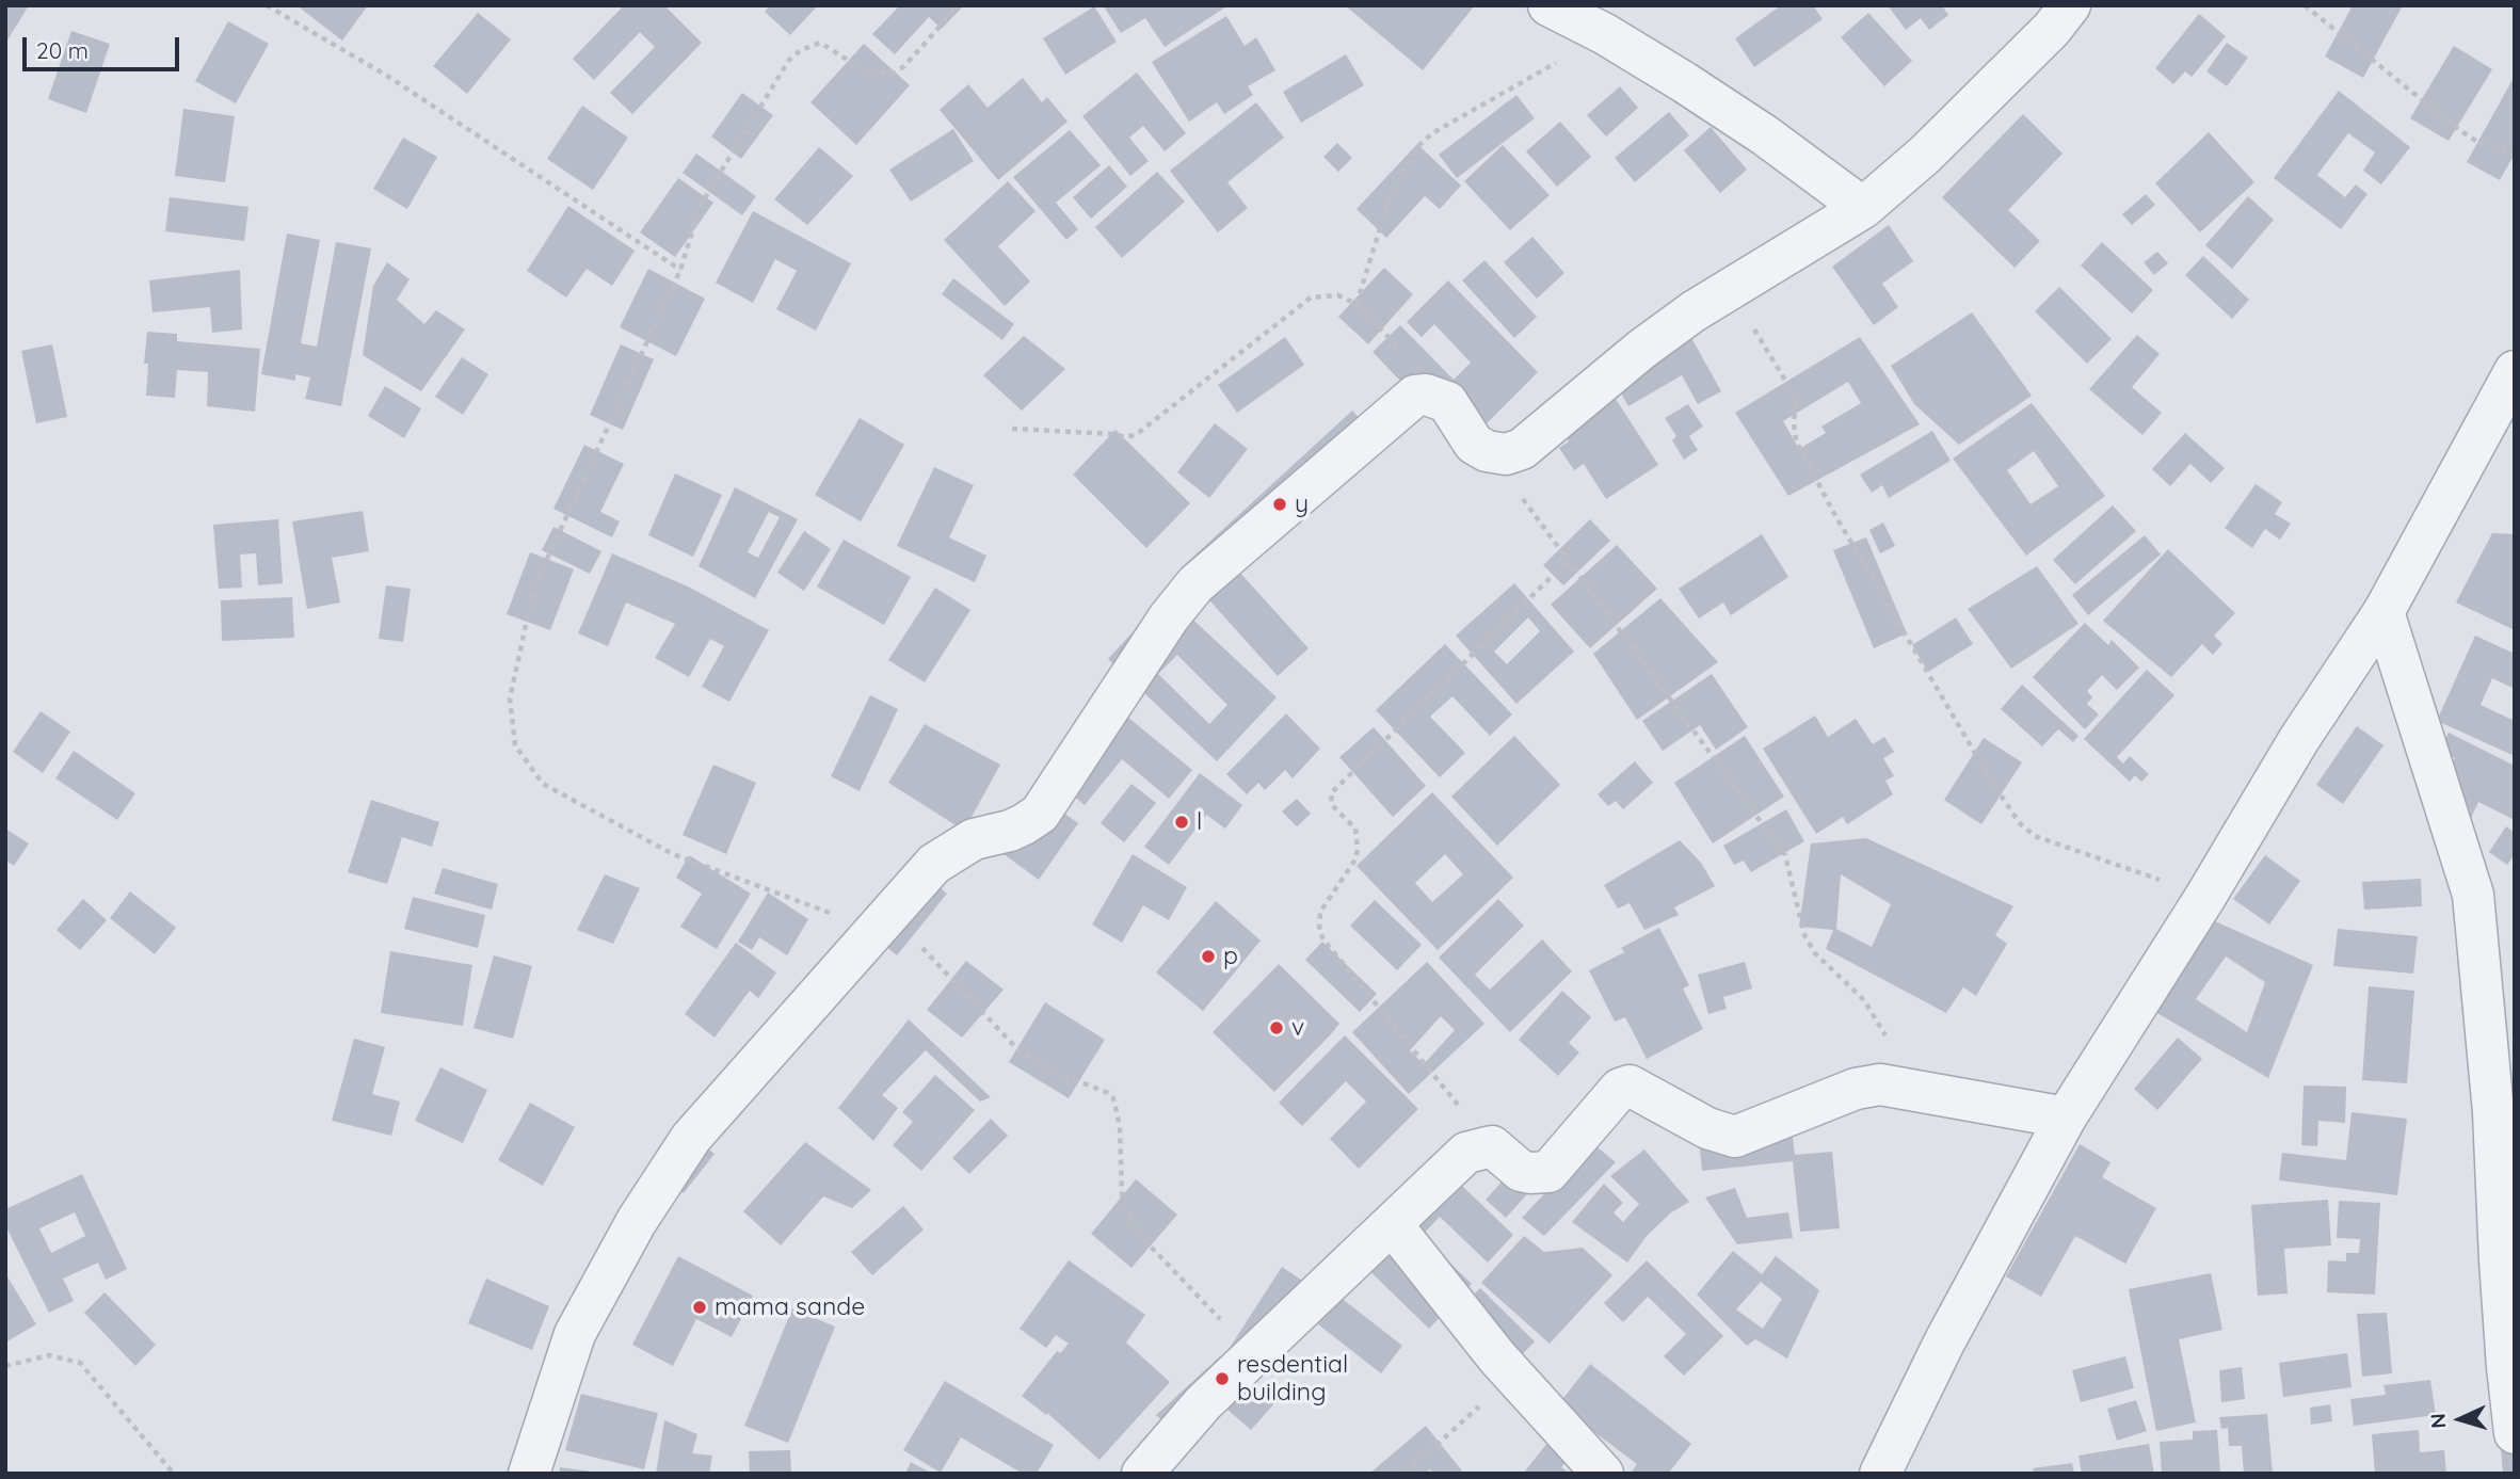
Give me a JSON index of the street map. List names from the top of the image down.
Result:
{
  "places": [
    "y",
    "l",
    "p",
    "v",
    "mama sande",
    "resdential building"
  ],
  "scale_bar": "20 m",
  "north": "left"
}
